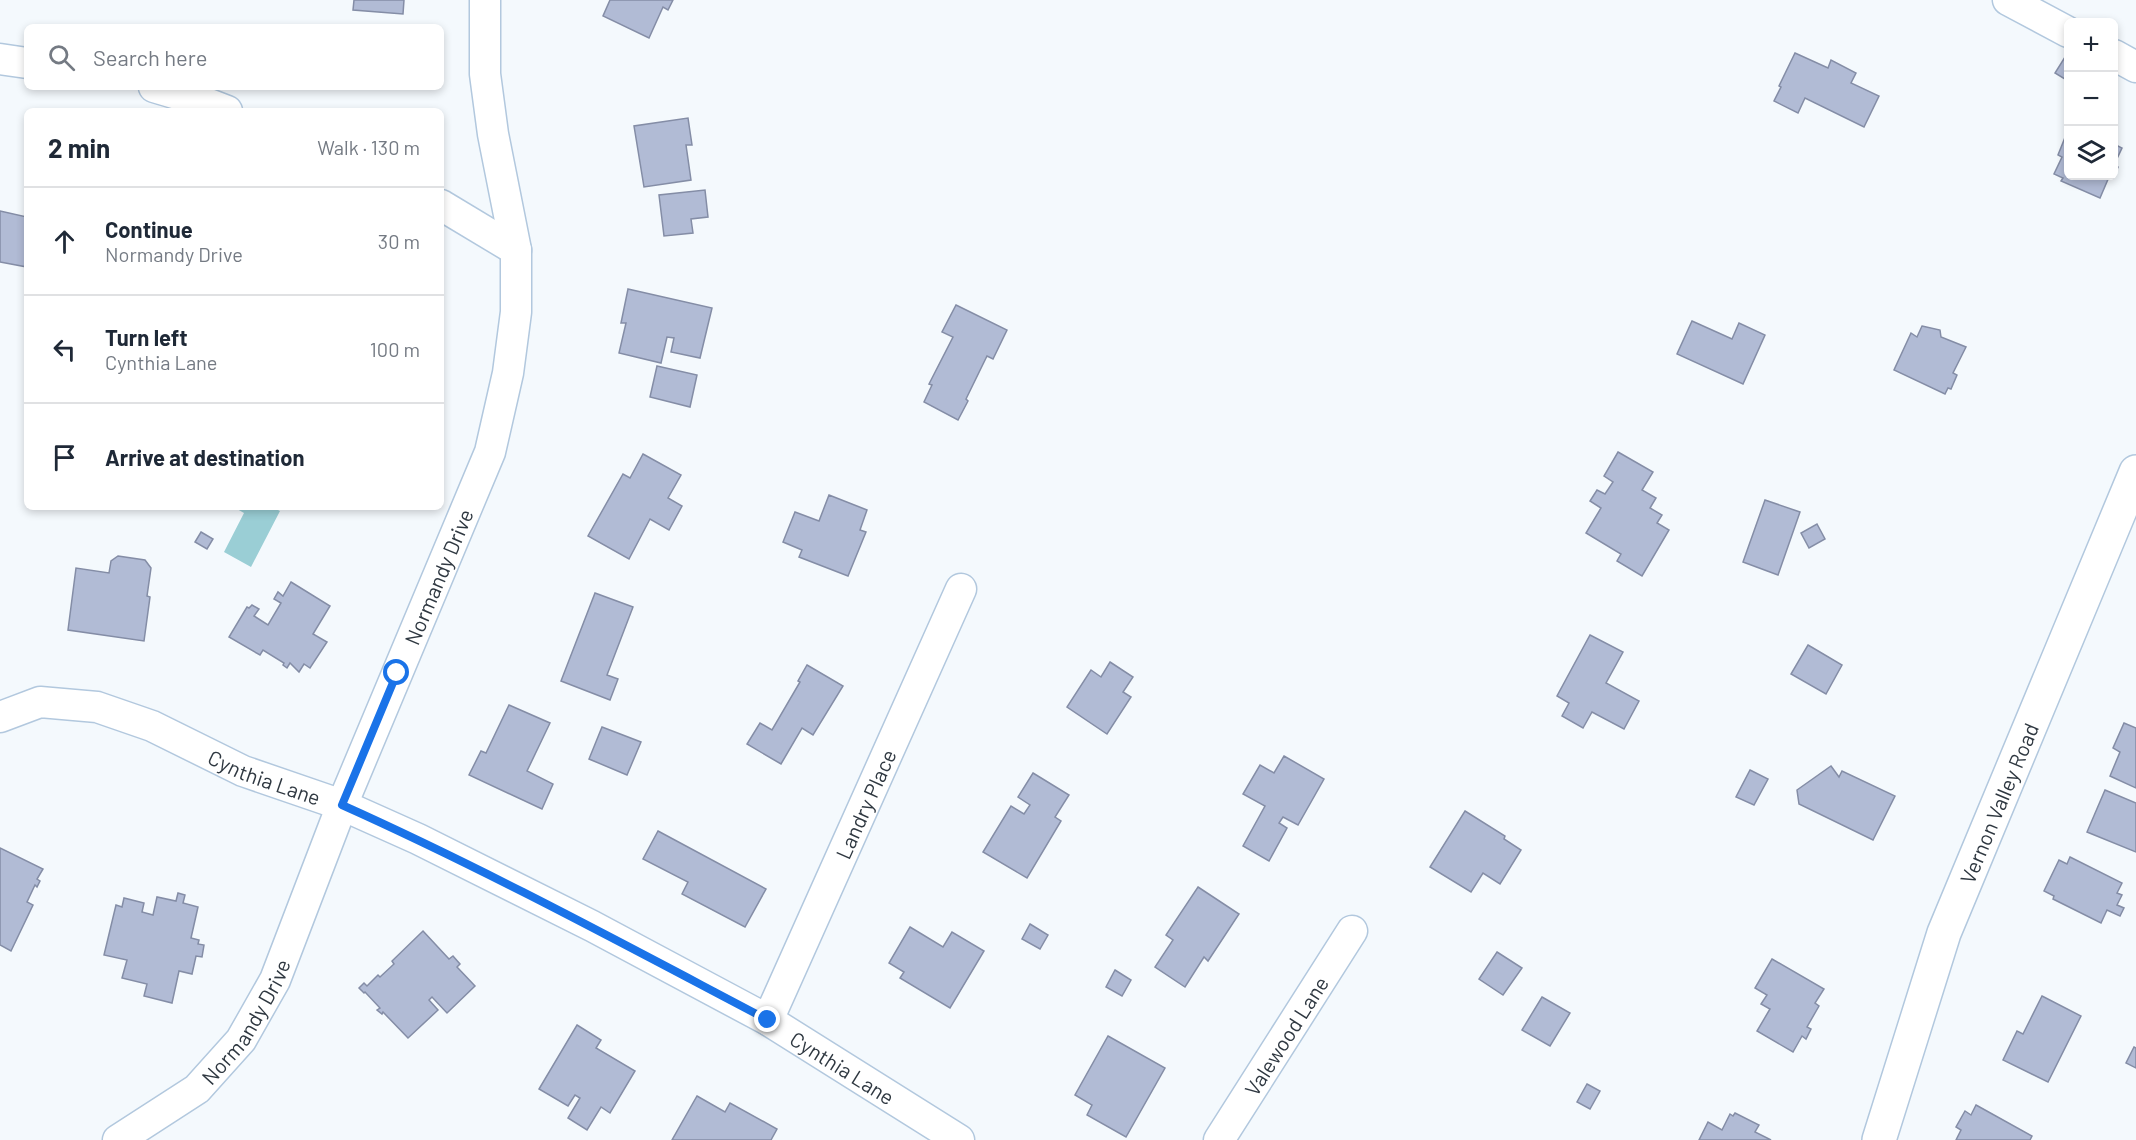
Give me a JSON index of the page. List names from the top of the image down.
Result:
{
  "streets": {
    "main road": ["Vernon Valley Road"],
    "street": [
      "Normandy Drive",
      "Cynthia Lane",
      "Landry Place",
      "Valewood Lane"
    ]
  },
  "crossings": [
    ["Normandy Drive", "Cynthia Lane"],
    ["Cynthia Lane", "Landry Place"]
  ],
  "page": {
    "map_buttons": ["+", "−"],
    "search": "Search here",
    "heading": ["2 min", "Walk · 130 m"],
    "list": [
      ["Continue", "Normandy Drive", "30 m"],
      ["Turn left", "Cynthia Lane", "100 m"],
      "Arrive at destination"
    ]
  }
}
